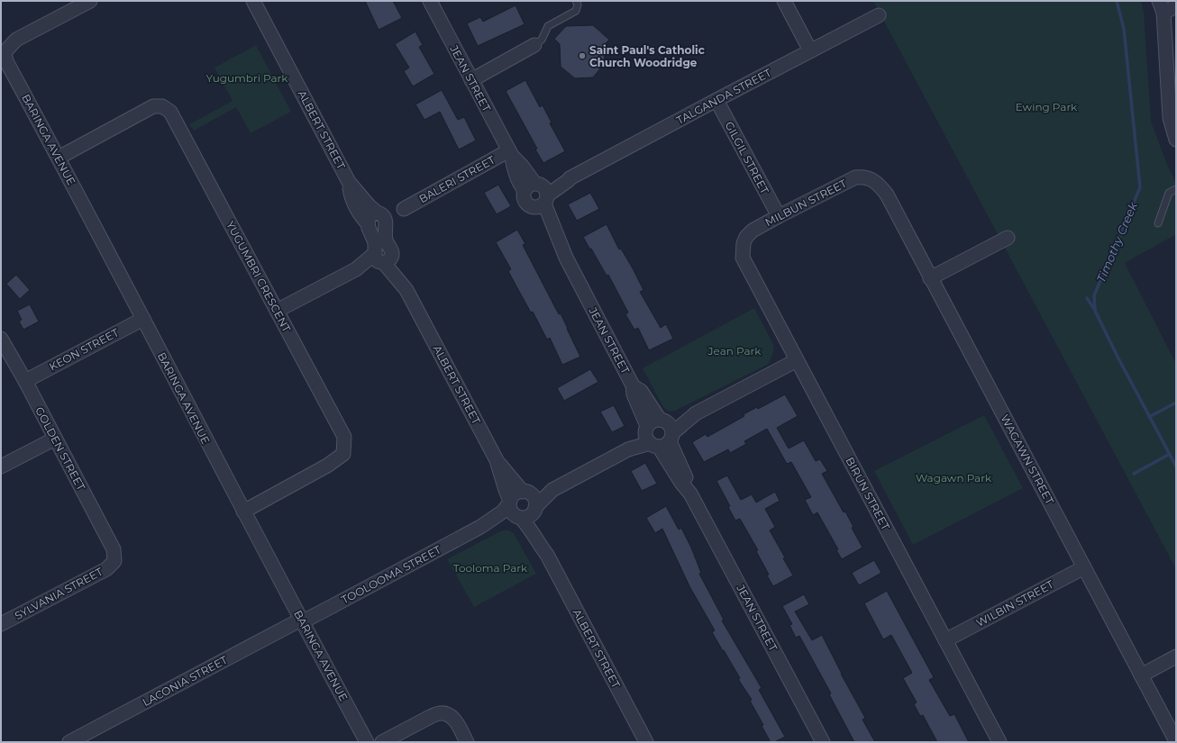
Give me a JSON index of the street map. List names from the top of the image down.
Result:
{
  "streets": {
    "street": [
      "JEAN STREET",
      "TALGANDA STREET",
      "ALBERT STREET",
      "BARINGA AVENUE",
      "GILGIL STREET",
      "BALERI STREET",
      "MILBUN STREET",
      "YUGUMBRI CRESCENT",
      "KEON STREET",
      "GOLDEN STREET",
      "WAGAWN STREET",
      "BIRUN STREET",
      "TOOLOOMA STREET",
      "SYLVANIA STREET",
      "WILBIN STREET",
      "LACONIA STREET"
    ]
  },
  "crossings": [
    ["JEAN STREET", "TALGANDA STREET"],
    ["JEAN STREET", "BALERI STREET"],
    ["TALGANDA STREET", "GILGIL STREET"],
    ["ALBERT STREET", "BALERI STREET"],
    ["ALBERT STREET", "TOOLOOMA STREET"],
    ["BARINGA AVENUE", "YUGUMBRI CRESCENT"],
    ["BARINGA AVENUE", "KEON STREET"],
    ["BARINGA AVENUE", "TOOLOOMA STREET"],
    ["BARINGA AVENUE", "LACONIA STREET"],
    ["GILGIL STREET", "MILBUN STREET"],
    ["MILBUN STREET", "WAGAWN STREET"],
    ["MILBUN STREET", "BIRUN STREET"],
    ["KEON STREET", "GOLDEN STREET"],
    ["GOLDEN STREET", "SYLVANIA STREET"],
    ["WAGAWN STREET", "WILBIN STREET"],
    ["BIRUN STREET", "WILBIN STREET"],
    ["TOOLOOMA STREET", "LACONIA STREET"]
  ],
  "water": ["Timothy Creek"],
  "parks": [
    "Yugumbri Park",
    "Ewing Park",
    "Jean Park",
    "Wagawn Park",
    "Tooloma Park"
  ],
  "places": ["Saint Paul's Catholic Church Woodridge"]
}
